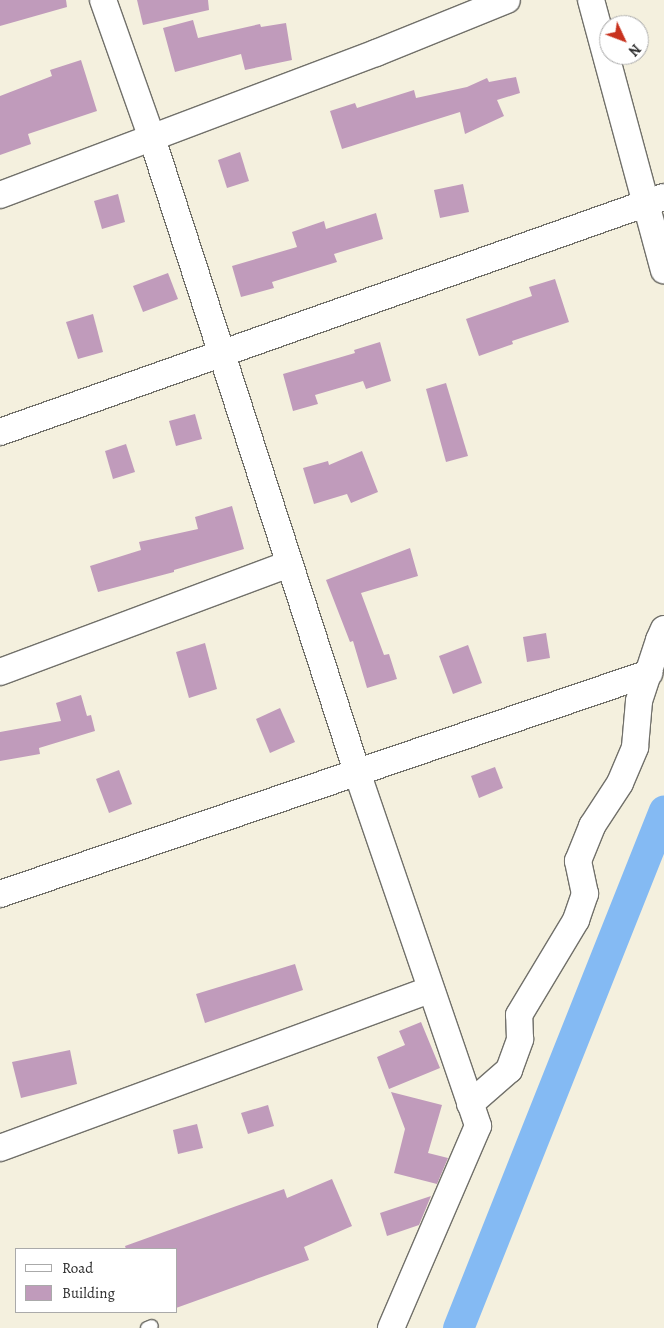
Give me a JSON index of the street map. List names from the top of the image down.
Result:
{
  "legend": ["Road", "Building"],
  "north": "bottom right"
}
